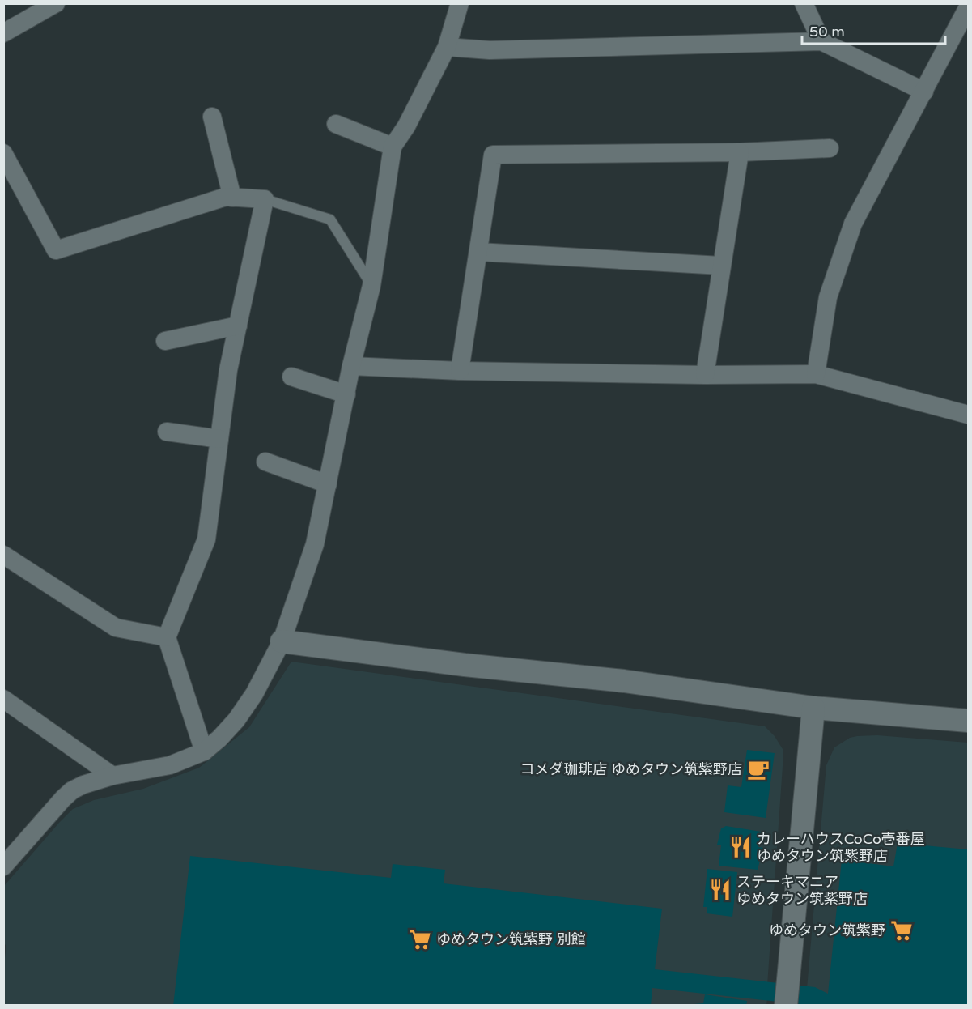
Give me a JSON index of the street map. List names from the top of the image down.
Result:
{
  "places": {
    "cafe": ["コメダ珈琲店 ゆめタウン筑紫野店"],
    "restaurant": ["カレーハウスCoCo壱番屋 ゆめタウン筑紫野店", "ステーキマニア ゆめタウン筑紫野店"],
    "supermarket": ["ゆめタウン筑紫野", "ゆめタウン筑紫野 別館"]
  },
  "scale_bar": "50 m"
}
